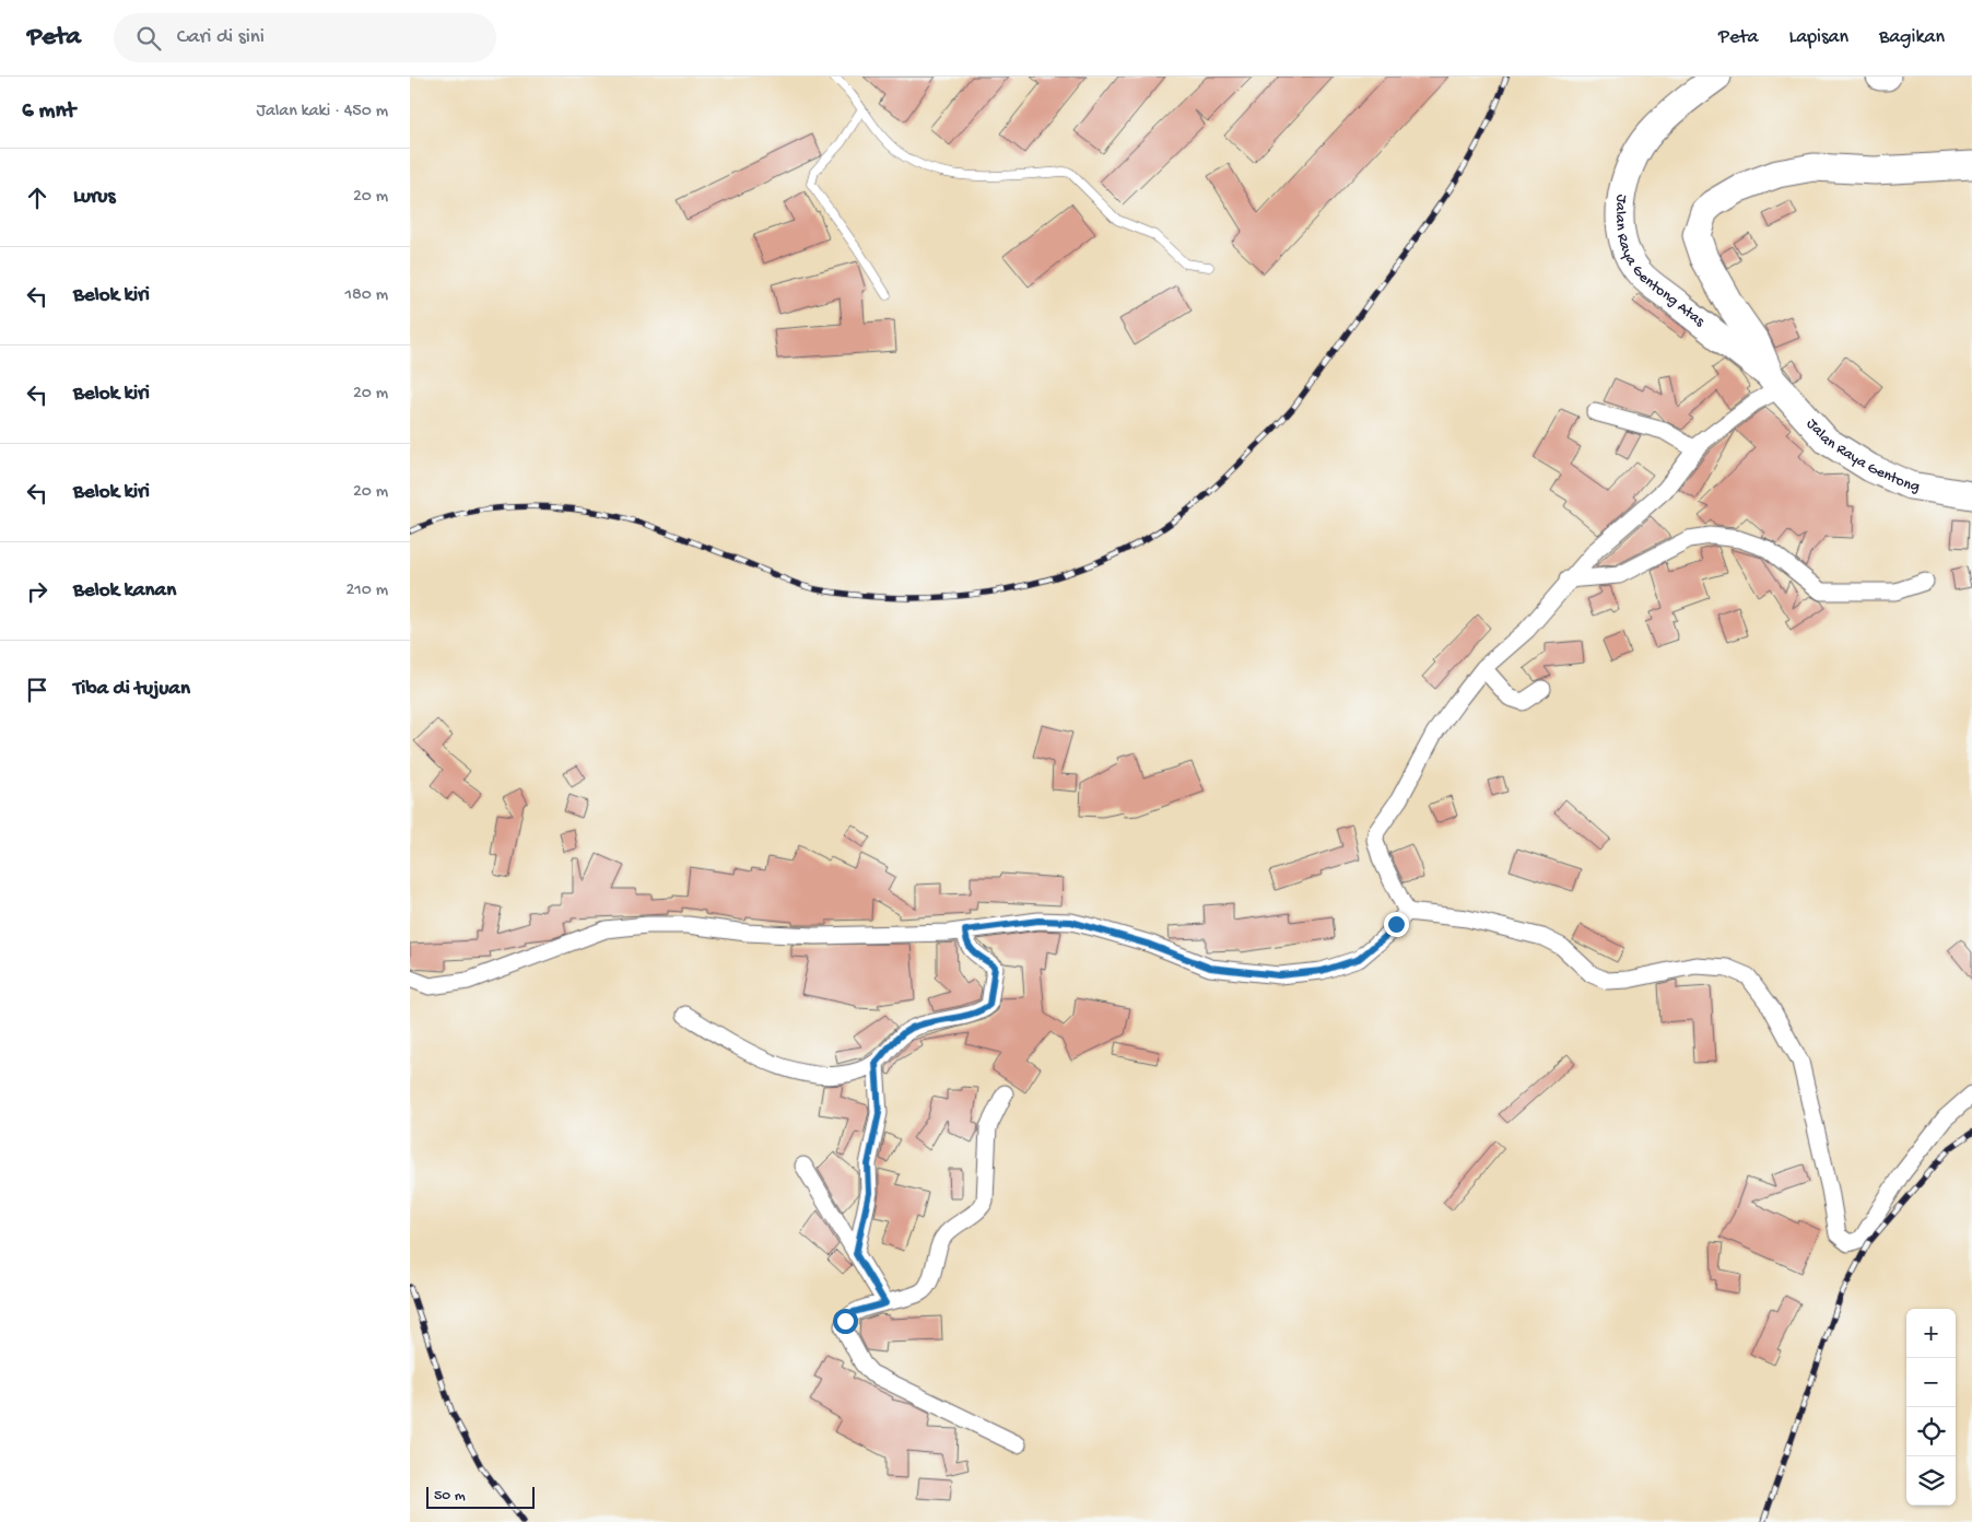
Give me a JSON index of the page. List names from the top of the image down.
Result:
{
  "streets": {
    "highway": ["Jalan Raya Gentong Atas", "Jalan Raya Gentong"]
  },
  "crossings": [
    ["Jalan Raya Gentong Atas", "Jalan Raya Gentong"]
  ],
  "scale_bar": "50 m",
  "page": {
    "header": "Peta",
    "search": "Cari di sini",
    "nav": ["Peta", "Lapisan", "Bagikan"],
    "heading": ["6 mnt", "Jalan kaki · 450 m"],
    "list": [
      ["Lurus", "20 m"],
      ["Belok kiri", "180 m"],
      ["Belok kiri", "20 m"],
      ["Belok kiri", "20 m"],
      ["Belok kanan", "210 m"],
      "Tiba di tujuan"
    ],
    "map_buttons": ["+", "−"],
    "scale": "50 m"
  }
}
